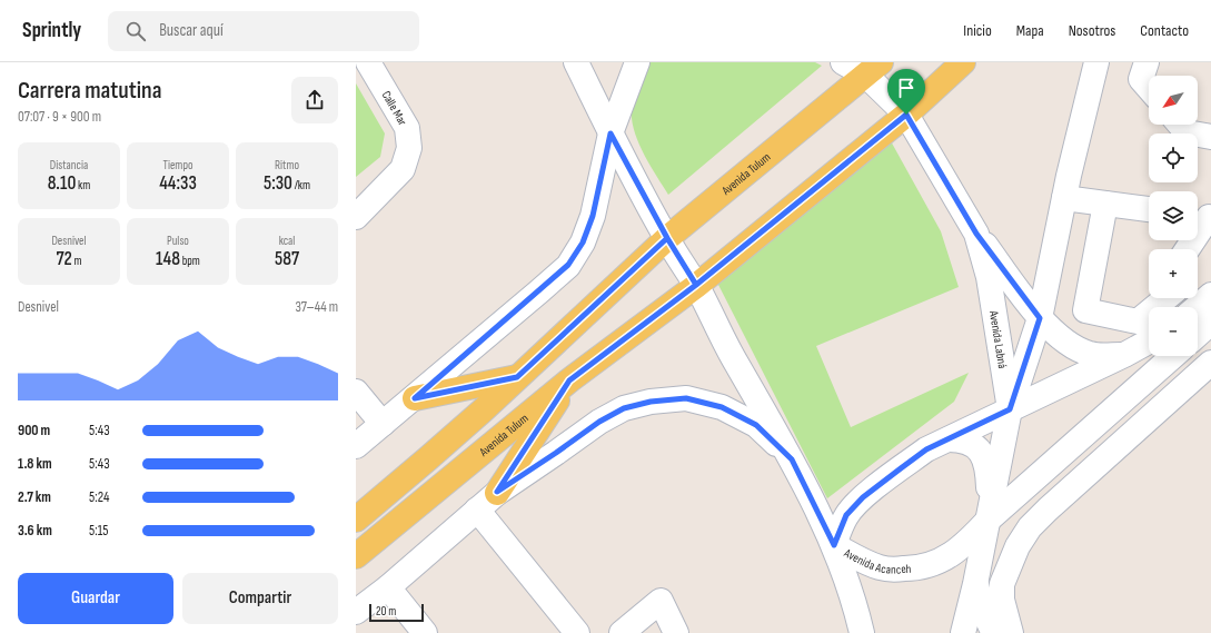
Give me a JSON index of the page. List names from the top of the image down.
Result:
{
  "streets": {
    "main road": ["Avenida Tulum"],
    "street": ["Calle Mar", "Avenida Labná", "Avenida Acanceh"]
  },
  "crossings": [
    ["Avenida Tulum", "Avenida Labná"],
    ["Avenida Labná", "Avenida Acanceh"]
  ],
  "scale_bar": "20 m",
  "north": "bottom left",
  "page": {
    "header": "Sprintly",
    "search": "Buscar aquí",
    "nav": [
      "Inicio",
      "Mapa",
      "Nosotros",
      "Contacto"
    ],
    "heading": ["Carrera matutina", "07:07 · 9 × 900 m"],
    "map_buttons": ["+", "−"],
    "stats": [
      ["Distancia", "8.10 km"],
      ["Tiempo", "44:33"],
      ["Ritmo", "5:30 /km"],
      ["Desnivel", "72 m"],
      ["Pulso", "148 bpm"],
      ["kcal", "587"]
    ],
    "chart": ["Desnivel", "37–44 m"],
    "list": [
      {
        "name": "900 m",
        "note": "5:43"
      },
      {
        "name": "1.8 km",
        "note": "5:43"
      },
      {
        "name": "2.7 km",
        "note": "5:24"
      },
      {
        "name": "3.6 km",
        "note": "5:15"
      }
    ],
    "buttons": ["Guardar", "Compartir"],
    "scale": "20 m"
  }
}
